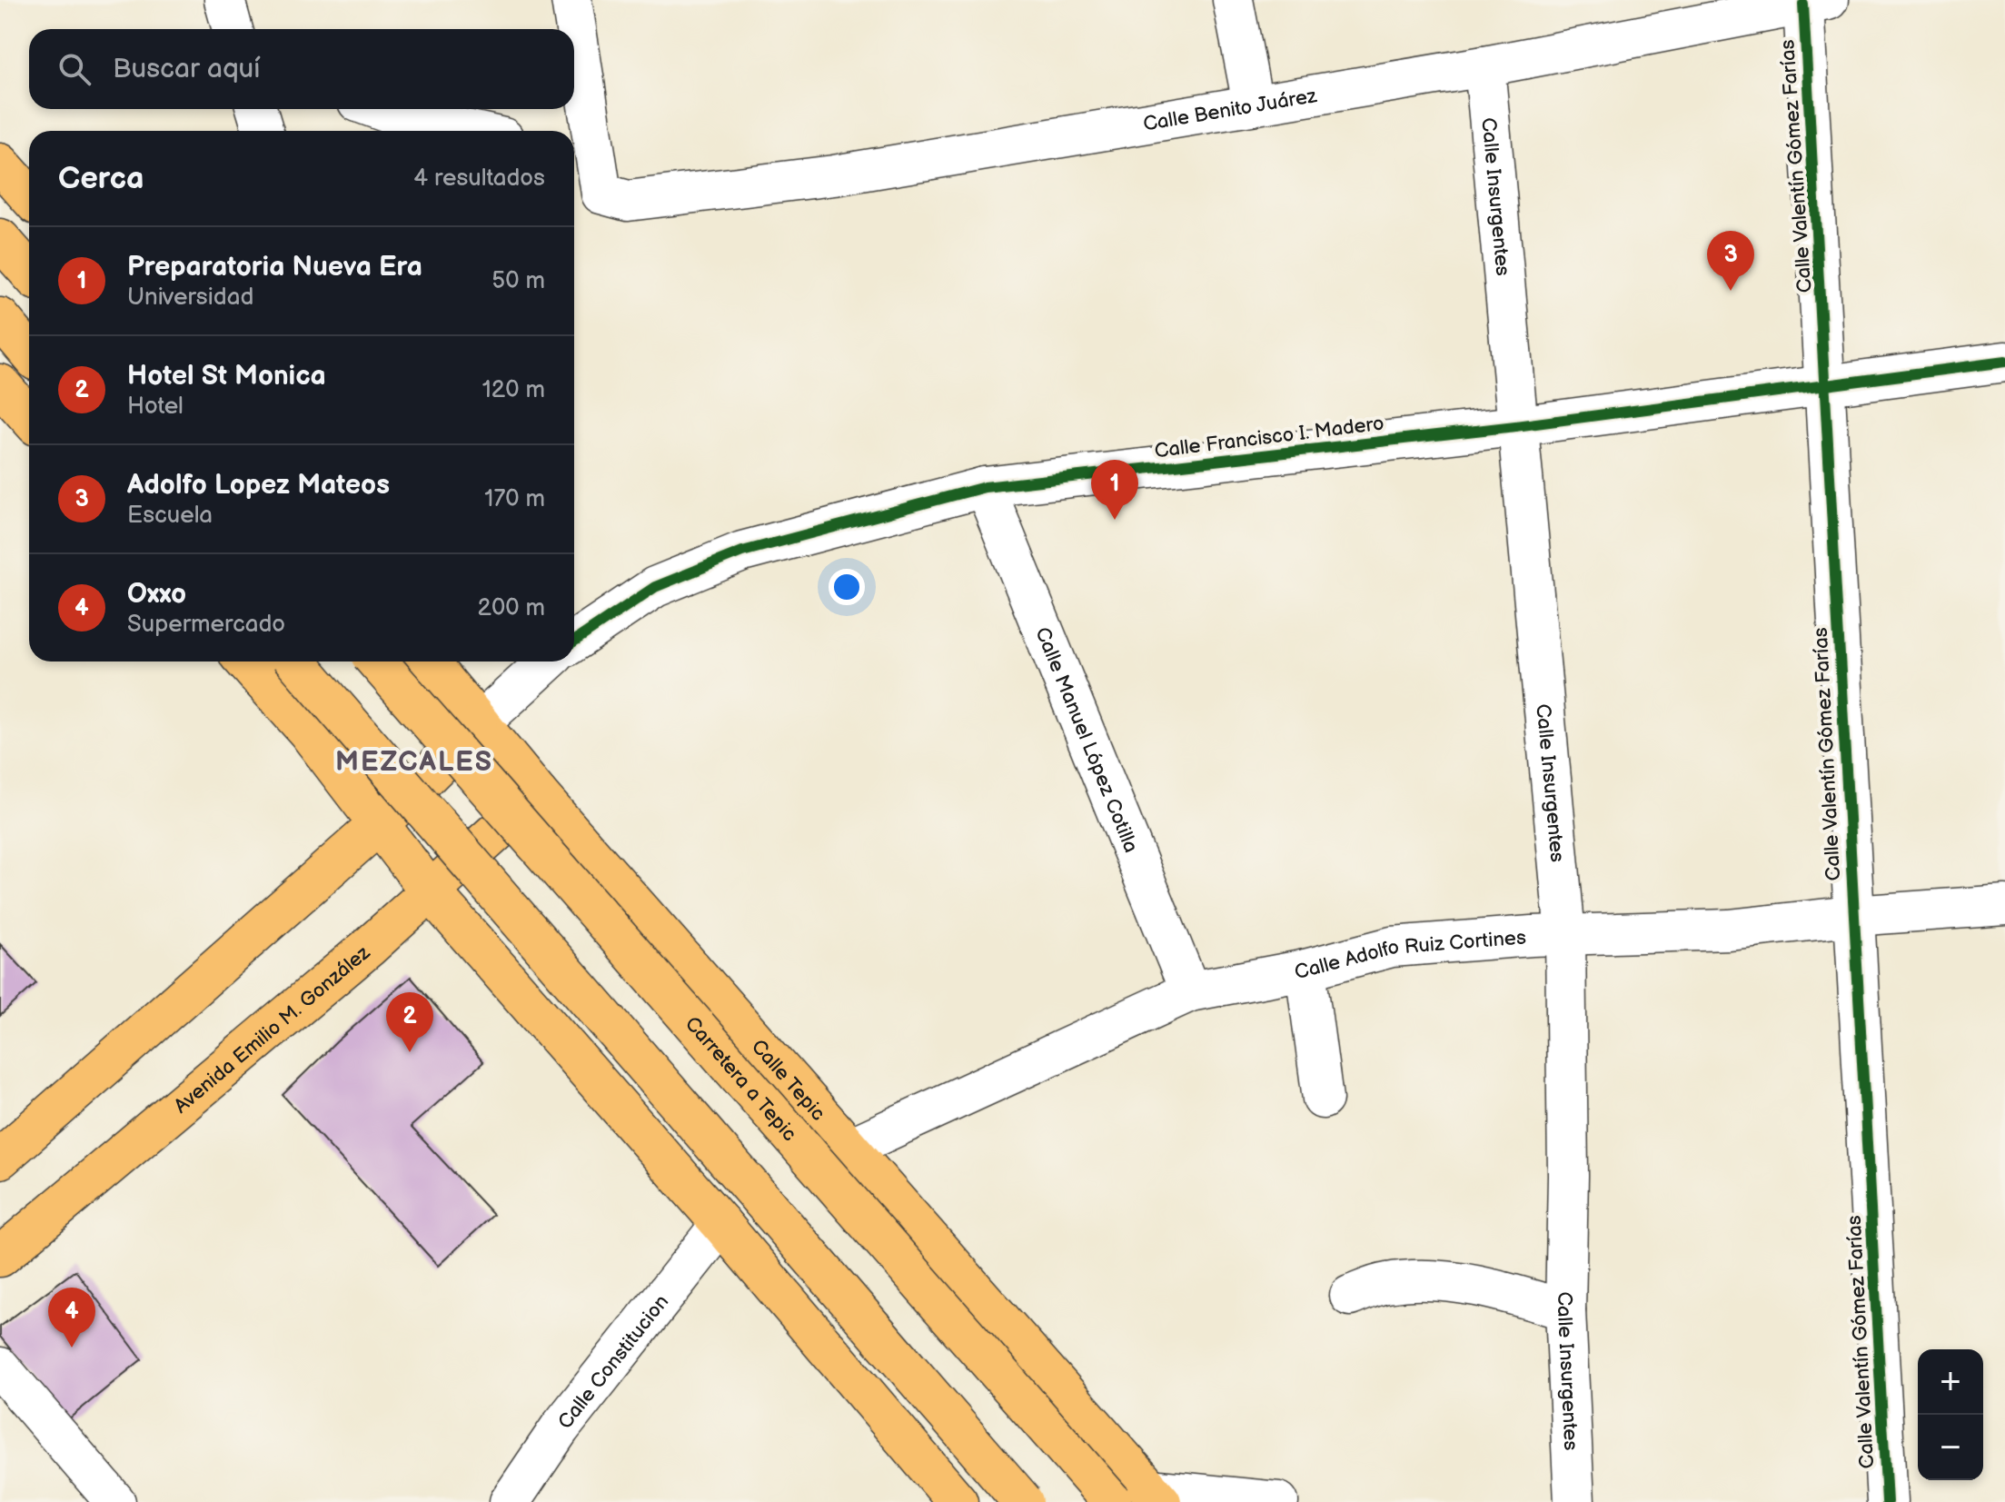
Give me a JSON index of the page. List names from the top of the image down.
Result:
{
  "streets": {
    "main road": ["Avenida Emilio M. González", "Carretera a Tepic", "Calle Tepic"],
    "street": [
      "Calle Benito Juárez",
      "Calle Valentín Gómez Farías",
      "Calle Insurgentes",
      "Calle Francisco I. Madero",
      "Calle Manuel López Cotilla",
      "Calle Adolfo Ruiz Cortines",
      "Calle Constitucion"
    ]
  },
  "crossings": [
    ["Calle Benito Juárez", "Calle Valentín Gómez Farías"],
    ["Calle Benito Juárez", "Calle Insurgentes"],
    ["Calle Valentín Gómez Farías", "Calle Francisco I. Madero"],
    ["Calle Valentín Gómez Farías", "Calle Adolfo Ruiz Cortines"],
    ["Calle Insurgentes", "Calle Francisco I. Madero"],
    ["Calle Insurgentes", "Calle Adolfo Ruiz Cortines"],
    ["Calle Francisco I. Madero", "Calle Manuel López Cotilla"],
    ["Calle Manuel López Cotilla", "Calle Adolfo Ruiz Cortines"],
    ["Calle Adolfo Ruiz Cortines", "Calle Tepic"],
    ["Avenida Emilio M. González", "Calle Tepic"]
  ],
  "districts": ["MEZCALES"],
  "page": {
    "search": "Buscar aquí",
    "heading": ["Cerca", "4 resultados"],
    "list": [
      {
        "mark": "1",
        "name": "Preparatoria Nueva Era",
        "note": "Universidad",
        "value": "50 m"
      },
      {
        "mark": "2",
        "name": "Hotel St Monica",
        "note": "Hotel",
        "value": "120 m"
      },
      {
        "mark": "3",
        "name": "Adolfo Lopez Mateos",
        "note": "Escuela",
        "value": "170 m"
      },
      {
        "mark": "4",
        "name": "Oxxo",
        "note": "Supermercado",
        "value": "200 m"
      }
    ],
    "pins": [
      "3",
      "1",
      "2",
      "4"
    ],
    "map_buttons": ["+", "−"]
  }
}
